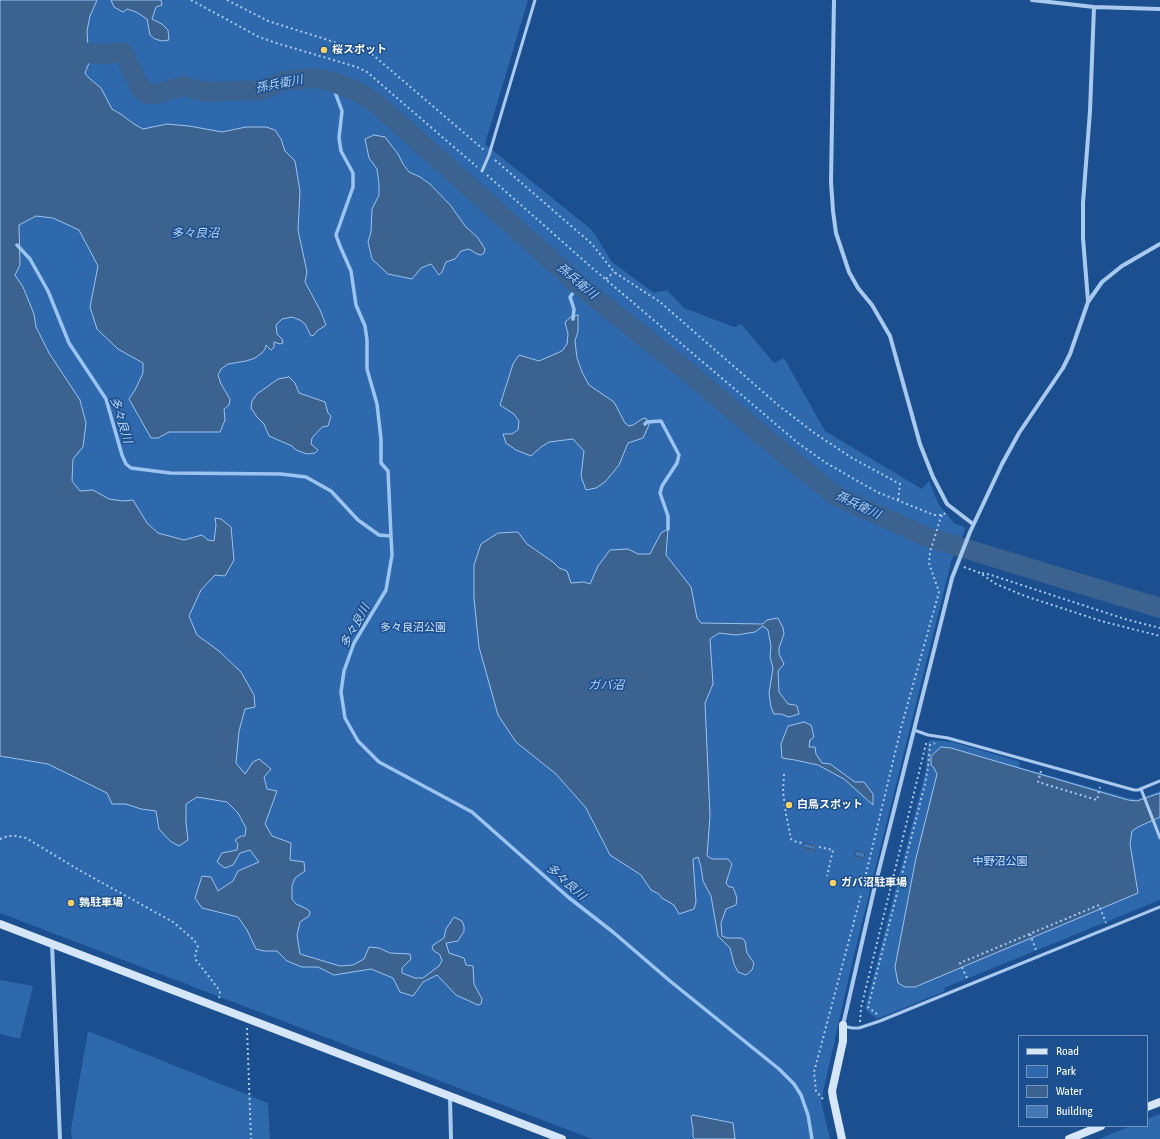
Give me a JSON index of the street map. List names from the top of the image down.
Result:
{
  "water": [
    "孫兵衛川",
    "多々良沼",
    "多々良川",
    "ガバ沼"
  ],
  "parks": ["多々良沼公園", "中野沼公園"],
  "places": [
    "桜スポット",
    "白鳥スポット",
    "ガバ沼駐車場",
    "鶉駐車場"
  ],
  "legend": [
    "Road",
    "Park",
    "Water",
    "Building"
  ]
}
